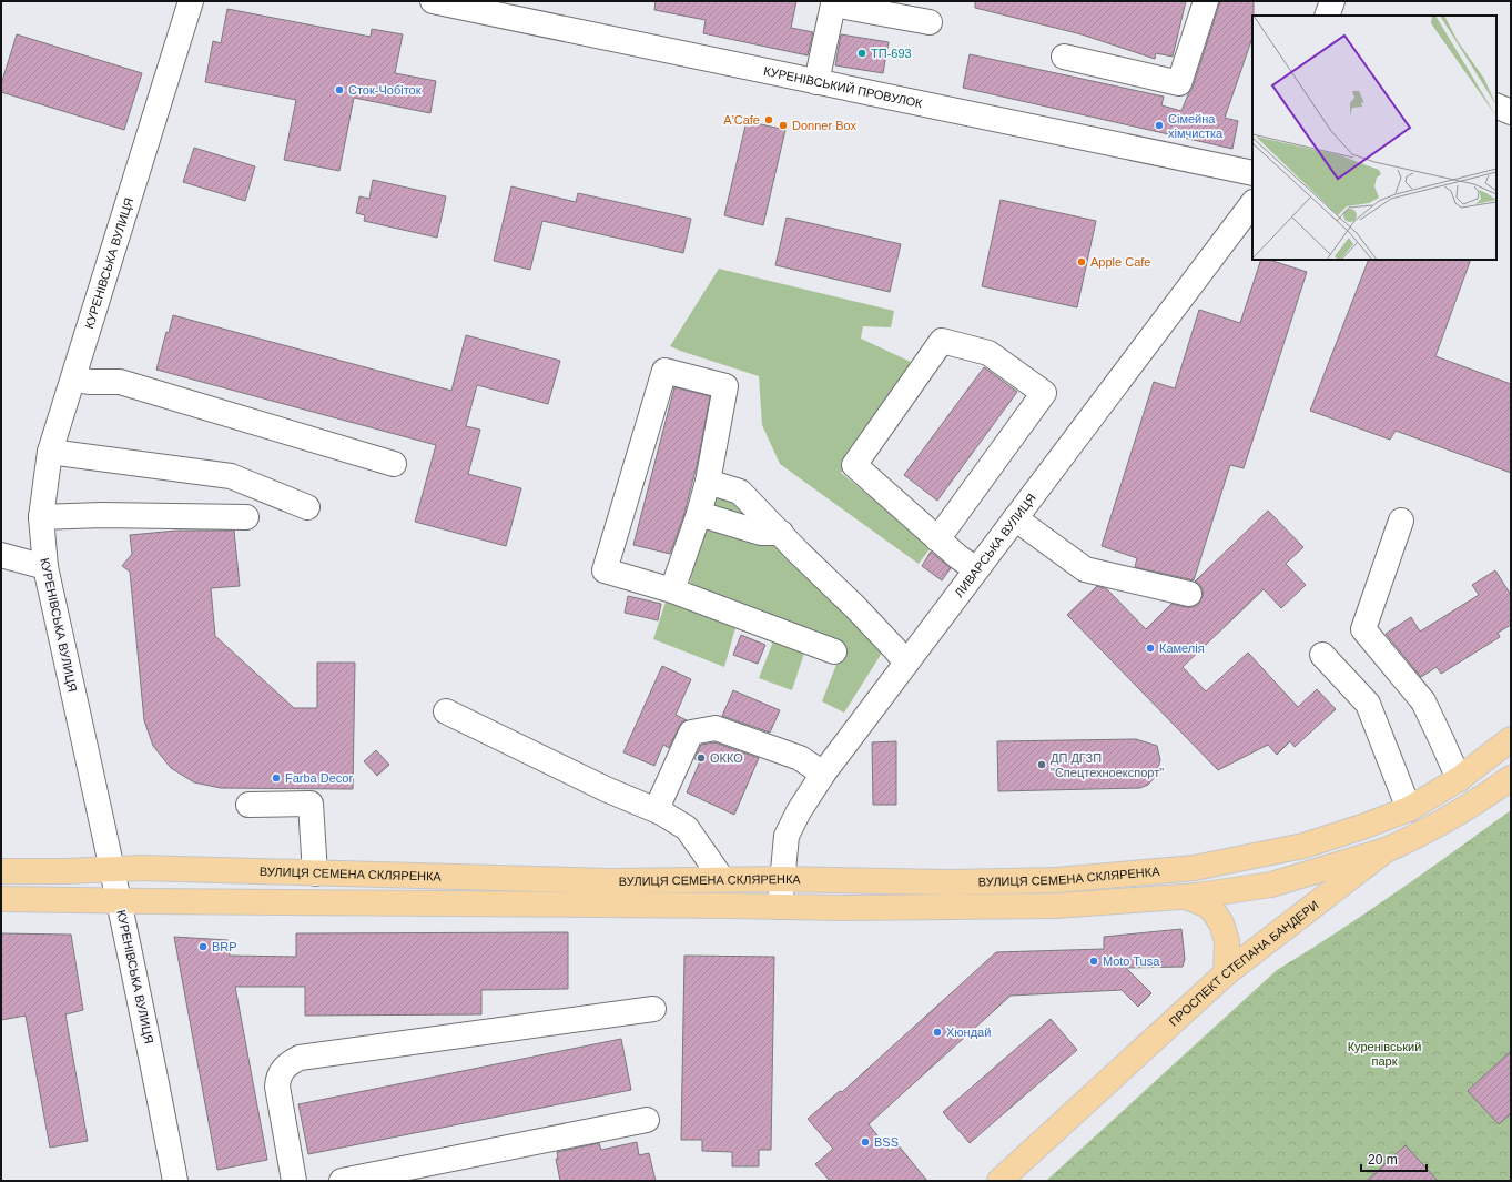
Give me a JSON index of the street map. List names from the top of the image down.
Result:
{
  "streets": {
    "main road": ["ВУЛИЦЯ СЕМЕНА СКЛЯРЕНКА", "ПРОСПЕКТ СТЕПАНА БАНДЕРИ"],
    "street": ["КУРЕНІВСЬКИЙ ПРОВУЛОК", "КУРЕНІВСЬКА ВУЛИЦЯ", "ЛИВАРСЬКА ВУЛИЦЯ"]
  },
  "crossings": [
    ["КУРЕНІВСЬКА ВУЛИЦЯ", "ВУЛИЦЯ СЕМЕНА СКЛЯРЕНКА"],
    ["ЛИВАРСЬКА ВУЛИЦЯ", "ВУЛИЦЯ СЕМЕНА СКЛЯРЕНКА"],
    ["ВУЛИЦЯ СЕМЕНА СКЛЯРЕНКА", "ПРОСПЕКТ СТЕПАНА БАНДЕРИ"]
  ],
  "parks": ["Куренівський парк"],
  "places": [
    "ТП-693",
    "Сток-Чобіток",
    "A'Cafe",
    "Donner Box",
    "Сімейна хімчистка",
    "Apple Cafe",
    "Камелія",
    "ОККО",
    "ДП ДГЗП \"Спецтехноекспорт\"",
    "Farba Decor",
    "BRP",
    "Moto Tusa",
    "Хюндай",
    "BSS"
  ],
  "scale_bar": "20 m"
}
